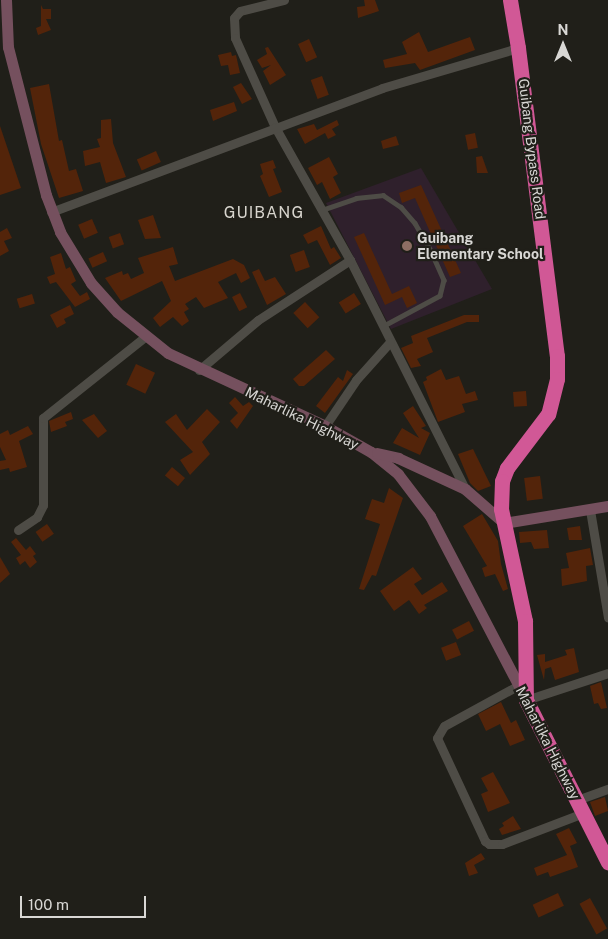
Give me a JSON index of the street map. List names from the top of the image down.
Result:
{
  "streets": {
    "highway": ["Guibang Bypass Road", "Maharlika Highway"]
  },
  "crossings": [
    ["Guibang Bypass Road", "Maharlika Highway"]
  ],
  "districts": ["GUIBANG"],
  "places": ["Guibang Elementary School"],
  "scale_bar": "100 m",
  "north": "top"
}
